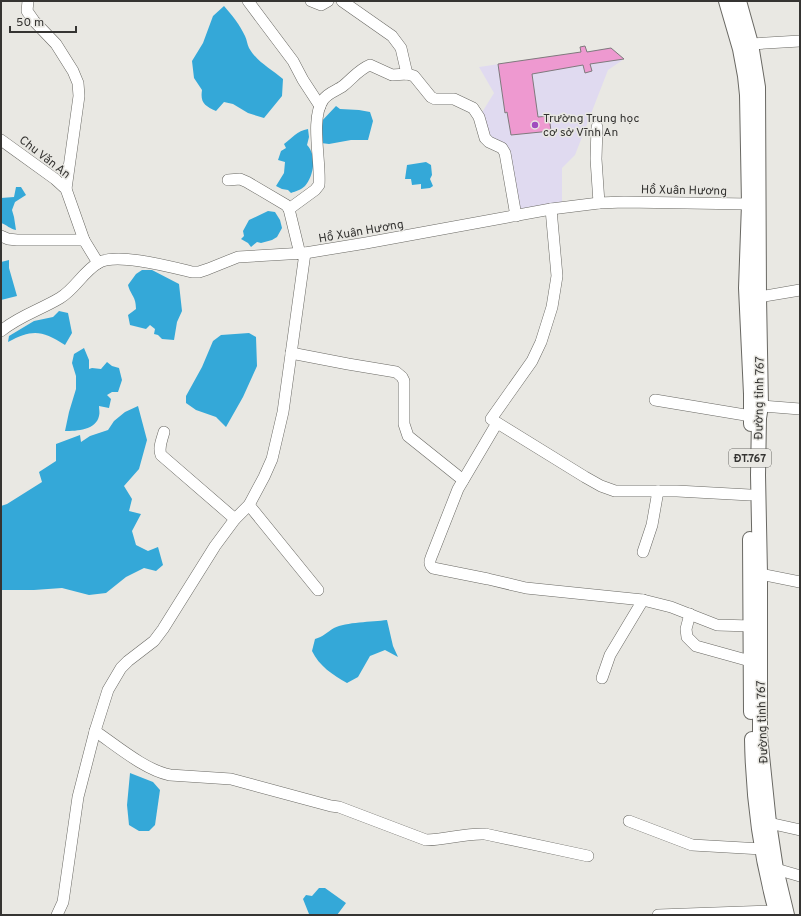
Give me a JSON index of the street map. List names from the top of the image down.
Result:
{
  "streets": {
    "main road": ["Đường tỉnh 767", "ĐT.767"],
    "street": ["Chu Văn An", "Hồ Xuân Hương"]
  },
  "crossings": [
    ["Chu Văn An", "Hồ Xuân Hương"],
    ["Hồ Xuân Hương", "Đường tỉnh 767"]
  ],
  "places": ["Trường Trung học cơ sở Vĩnh An"],
  "scale_bar": "50 m"
}
